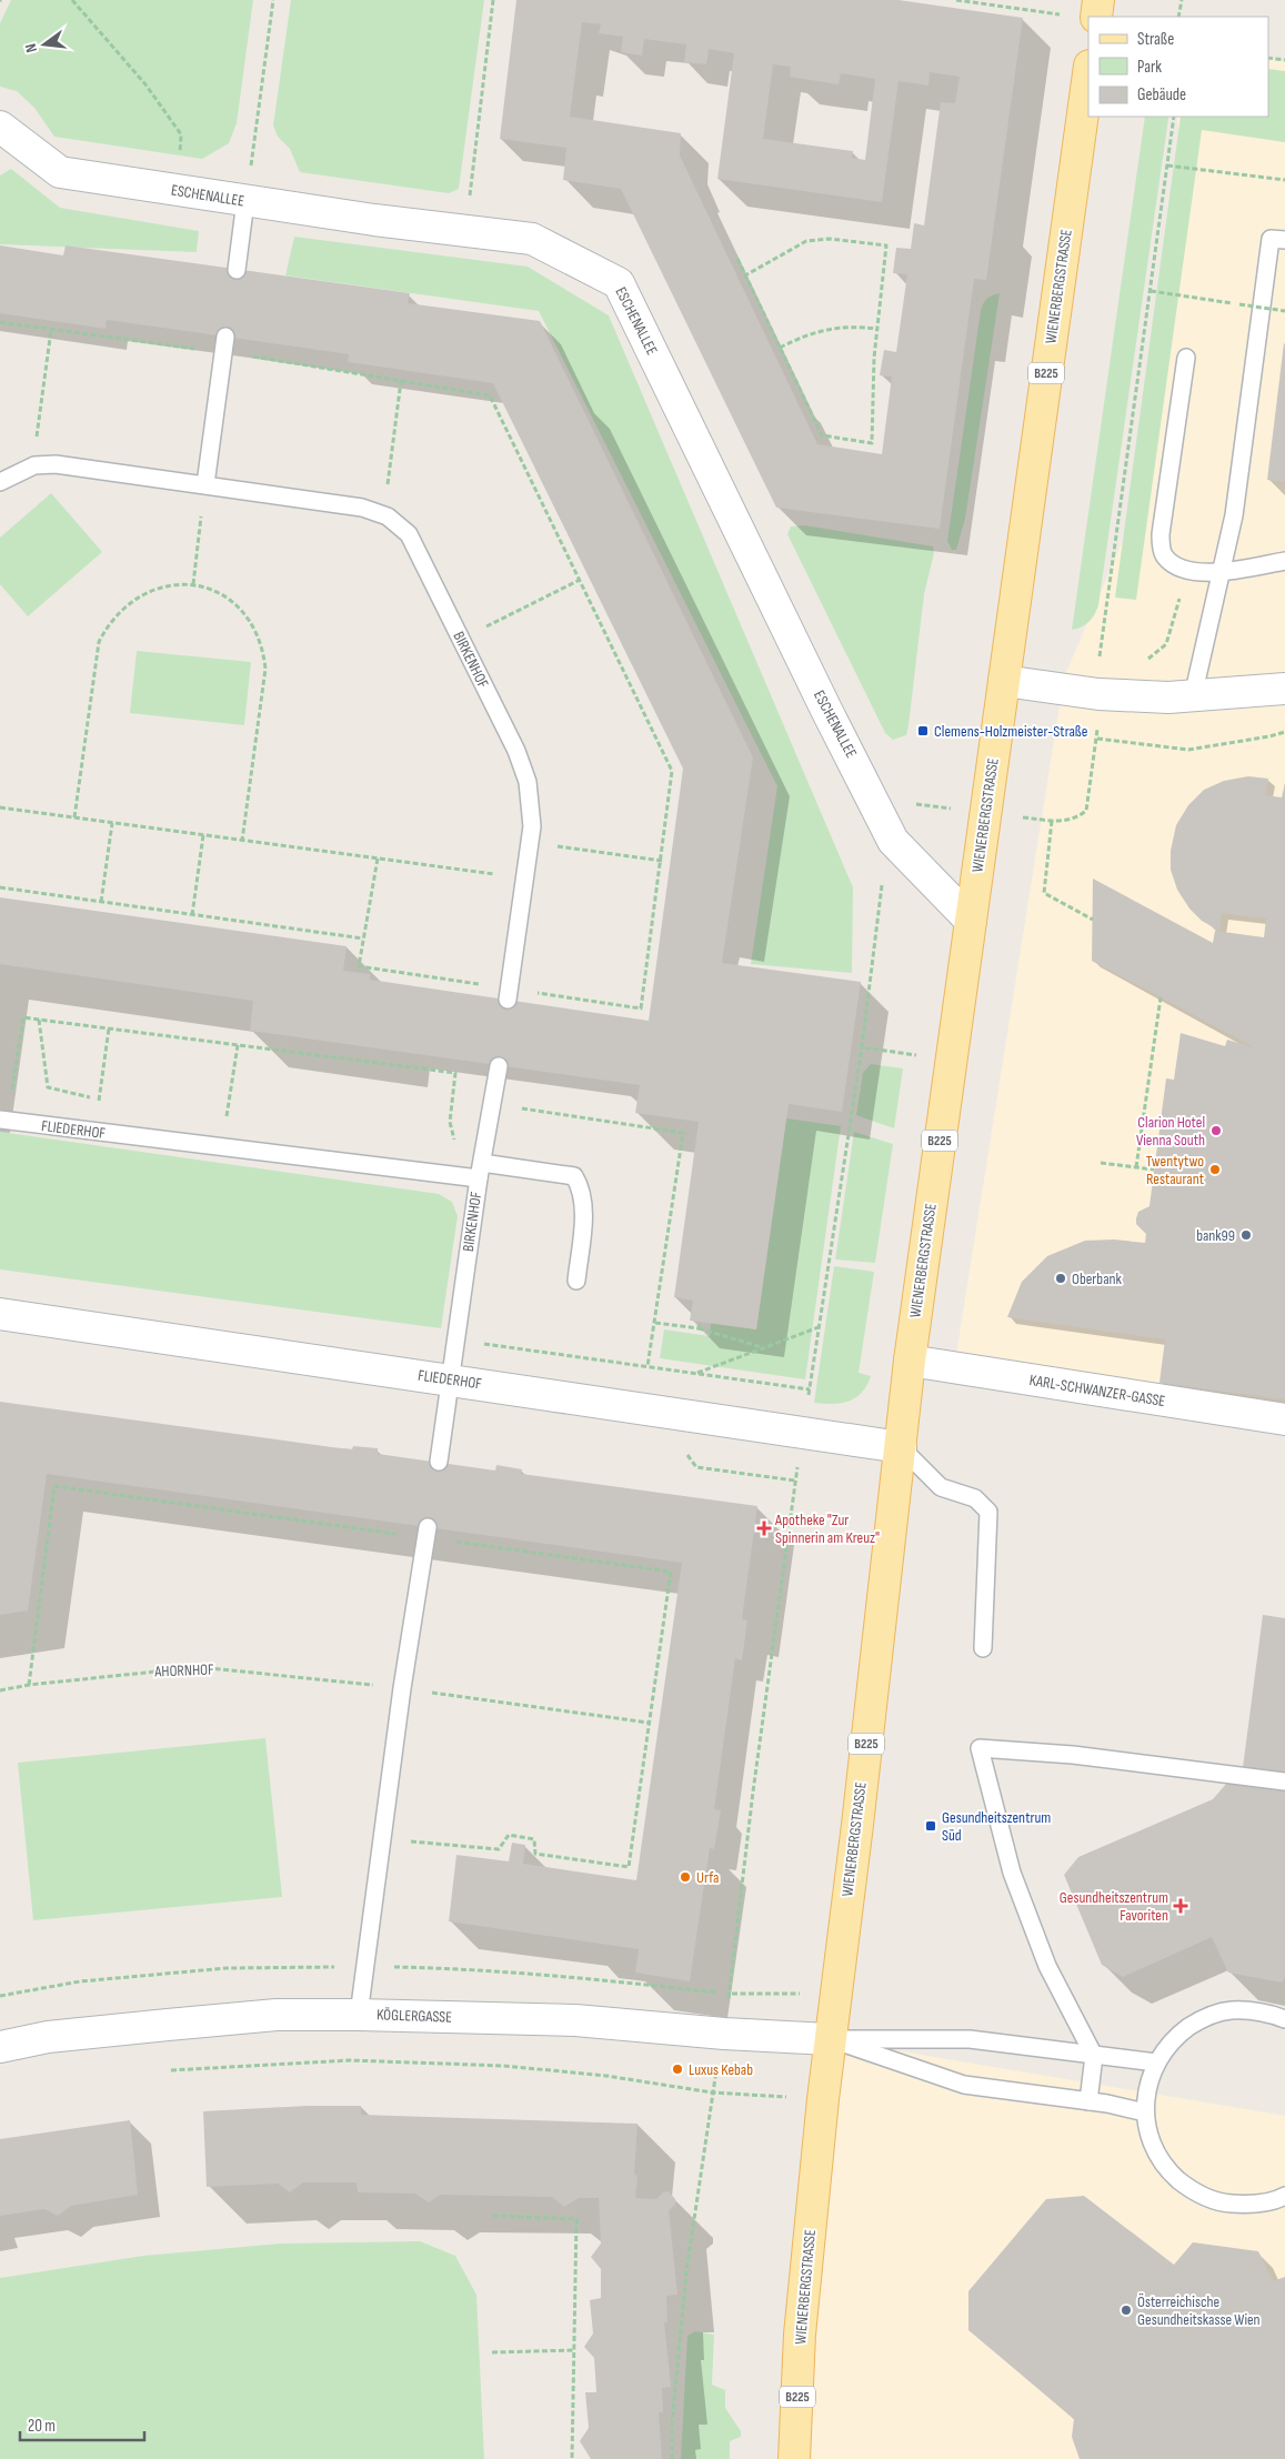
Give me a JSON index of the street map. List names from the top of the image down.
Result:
{
  "streets": {
    "main road": ["WIENERBERGSTRASSE", "B225"],
    "street": [
      "ESCHENALLEE",
      "FLIEDERHOF",
      "KARL-SCHWANZER-GASSE",
      "KÖGLERGASSE"
    ],
    "lane": ["BIRKENHOF"],
    "path": ["AHORNHOF"]
  },
  "crossings": [
    ["ESCHENALLEE", "WIENERBERGSTRASSE"],
    ["WIENERBERGSTRASSE", "FLIEDERHOF"],
    ["WIENERBERGSTRASSE", "KARL-SCHWANZER-GASSE"],
    ["WIENERBERGSTRASSE", "KÖGLERGASSE"],
    ["BIRKENHOF", "FLIEDERHOF"]
  ],
  "places": {
    "transit": ["Clemens-Holzmeister-Straße", "Gesundheitszentrum Süd"],
    "other": [
      "Clarion Hotel Vienna South",
      "Twentytwo Restaurant",
      "bank99",
      "Oberbank",
      "Urfa",
      "Luxus Kebab",
      "Österreichische Gesundheitskasse Wien"
    ],
    "health": ["Apotheke \"Zur Spinnerin am Kreuz\"", "Gesundheitszentrum Favoriten"]
  },
  "legend": ["Straße", "Park", "Gebäude"],
  "scale_bar": "20 m",
  "north": "left"
}
